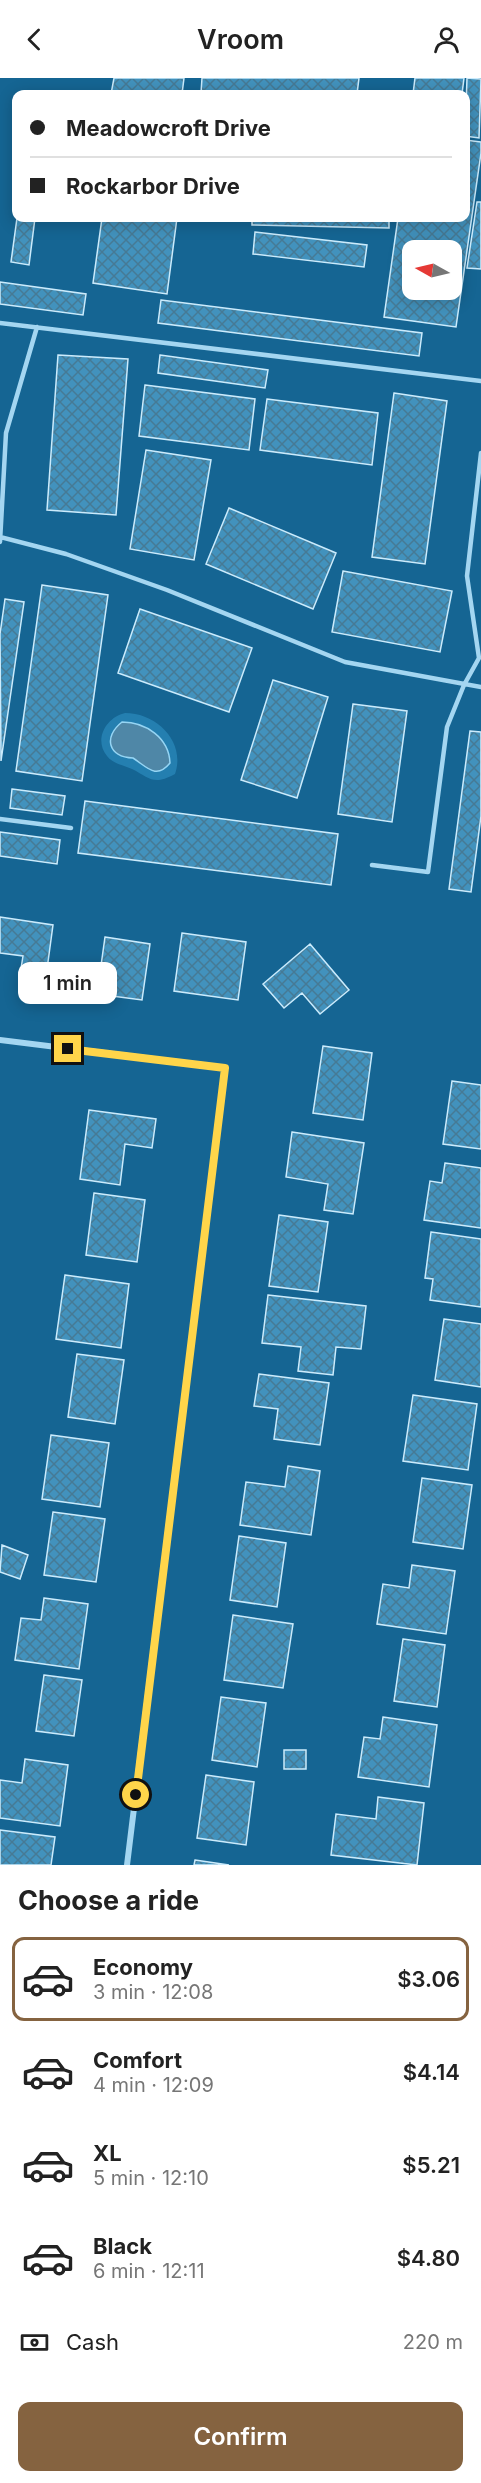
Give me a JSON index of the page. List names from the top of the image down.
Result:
{
  "north": "left",
  "page": {
    "header": "Vroom",
    "banner": ["Meadowcroft Drive", "Rockarbor Drive"],
    "bubble": "1 min",
    "heading": "Choose a ride",
    "list": [
      {
        "name": "Economy",
        "note": "3 min · 12:08",
        "value": "$3.06"
      },
      {
        "name": "Comfort",
        "note": "4 min · 12:09",
        "value": "$4.14"
      },
      {
        "name": "XL",
        "note": "5 min · 12:10",
        "value": "$5.21"
      },
      {
        "name": "Black",
        "note": "6 min · 12:11",
        "value": "$4.80"
      }
    ],
    "pay": ["Cash", "220 m"],
    "buttons": "Confirm"
  }
}
